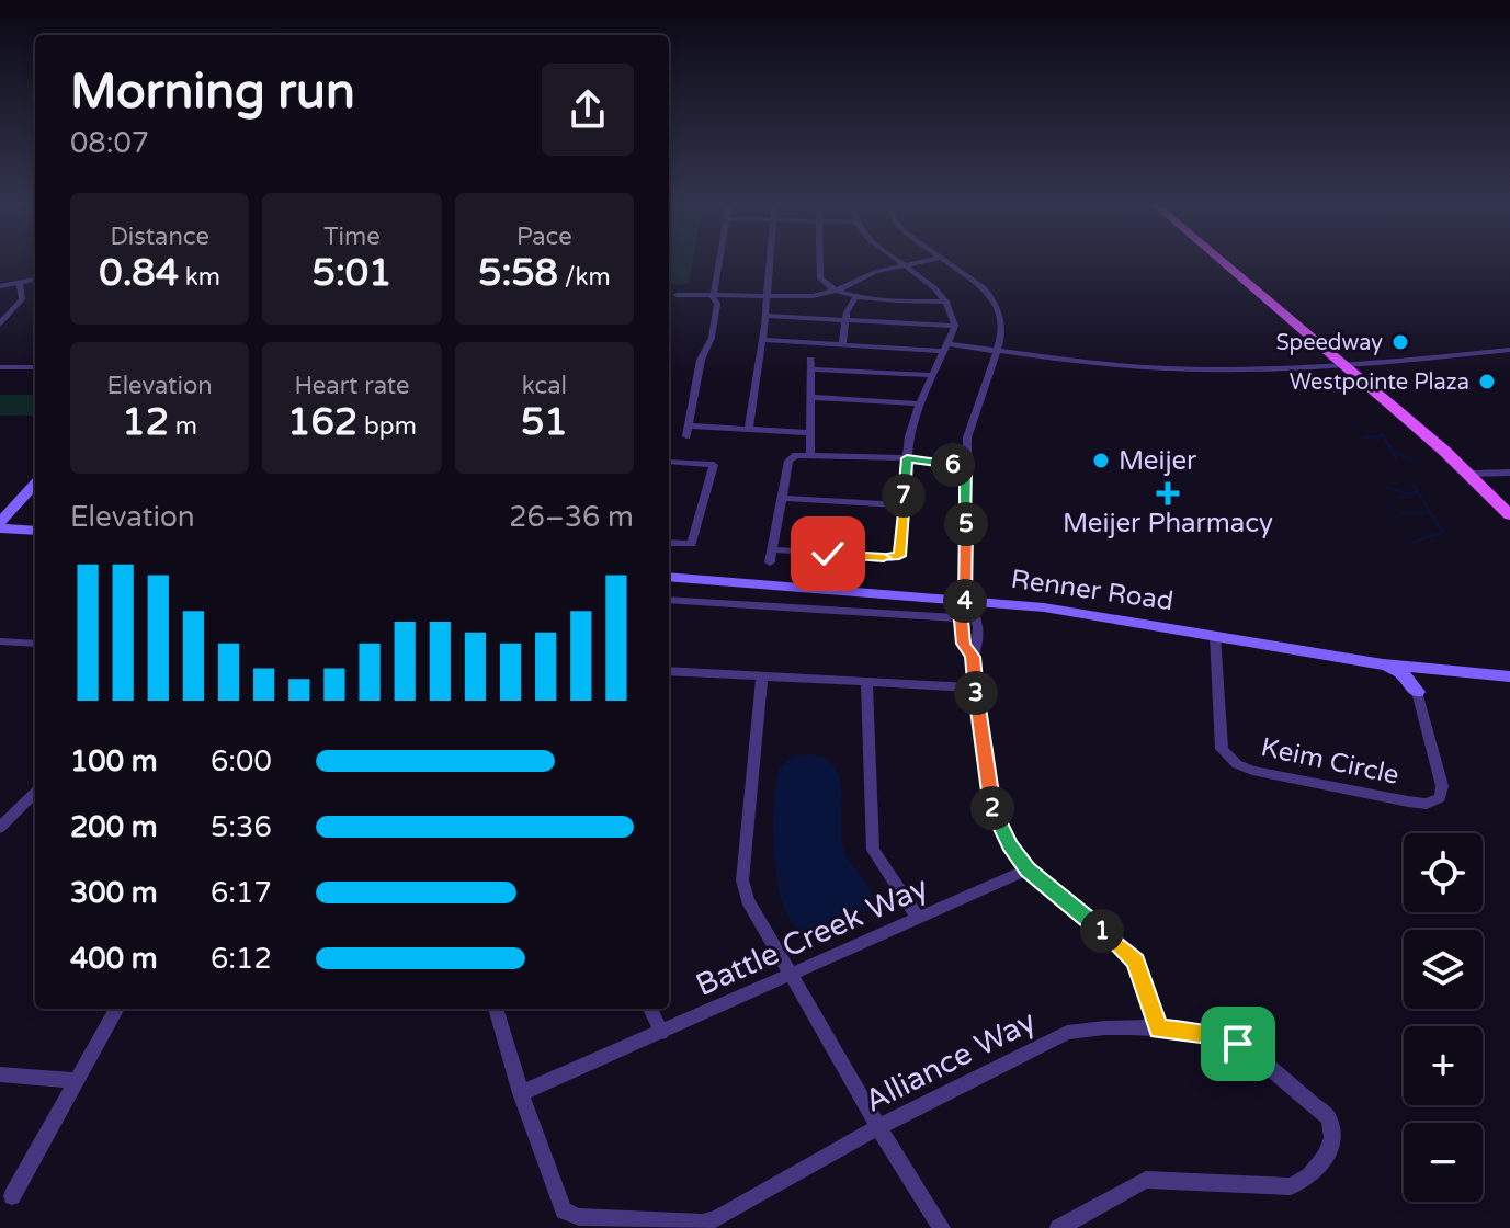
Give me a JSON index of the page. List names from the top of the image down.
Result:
{
  "streets": {
    "main road": ["Renner Road"],
    "street": ["Keim Circle", "Battle Creek Way", "Alliance Way"]
  },
  "crossings": [
    ["Renner Road", "Keim Circle"],
    ["Battle Creek Way", "Alliance Way"]
  ],
  "places": {
    "other": ["Speedway", "Westpointe Plaza", "Meijer"],
    "health": ["Meijer Pharmacy"]
  },
  "page": {
    "heading": ["Morning run", "08:07"],
    "stats": [
      ["Distance", "0.84 km"],
      ["Time", "5:01"],
      ["Pace", "5:58 /km"],
      ["Elevation", "12 m"],
      ["Heart rate", "162 bpm"],
      ["kcal", "51"]
    ],
    "pins": [
      "6",
      "7",
      "5",
      "4",
      "3",
      "2",
      "1"
    ],
    "chart": ["Elevation", "26–36 m"],
    "list": [
      {
        "name": "100 m",
        "note": "6:00"
      },
      {
        "name": "200 m",
        "note": "5:36"
      },
      {
        "name": "300 m",
        "note": "6:17"
      },
      {
        "name": "400 m",
        "note": "6:12"
      }
    ],
    "map_buttons": ["+", "−"]
  }
}
